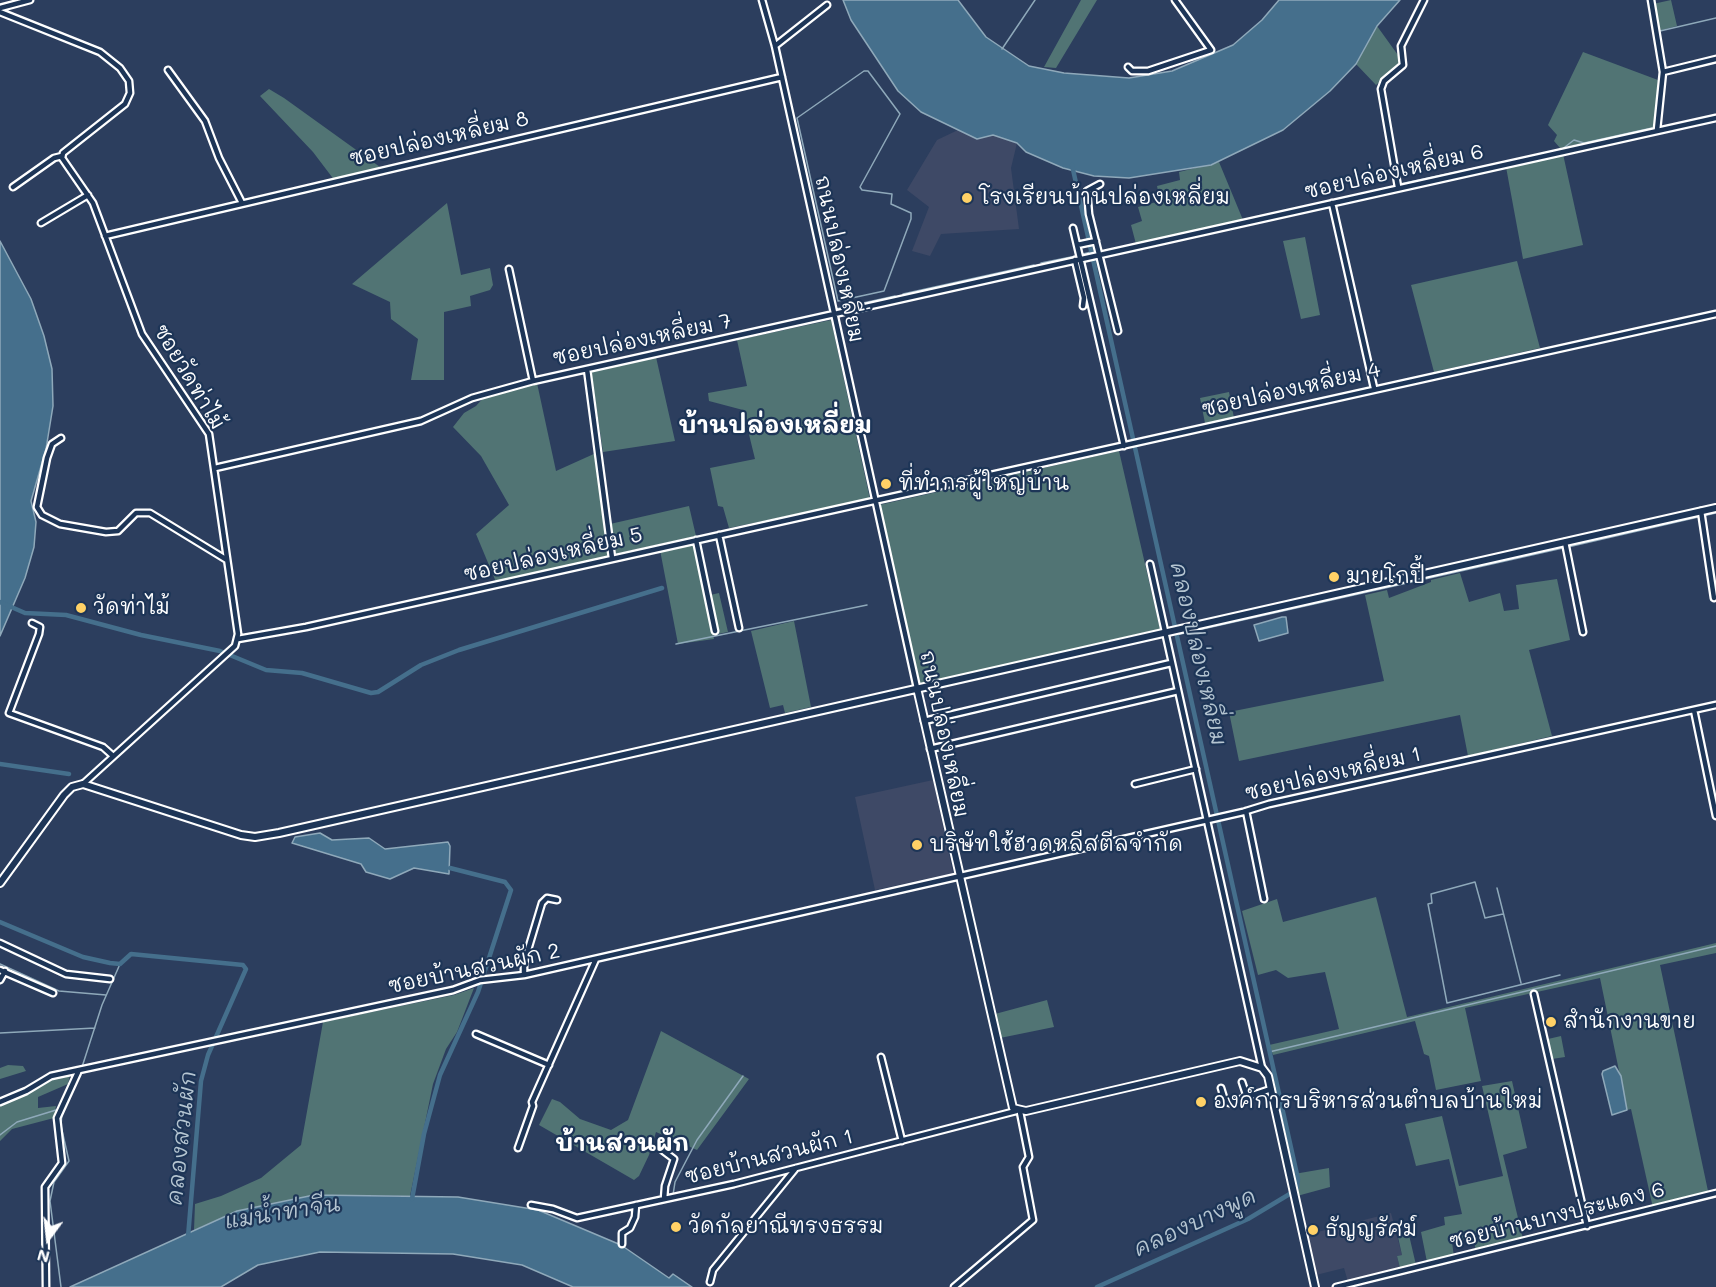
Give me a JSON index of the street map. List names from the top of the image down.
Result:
{
  "streets": {
    "street": [
      "ซอยปล่องเหลี่ยม 8",
      "ซอยปล่องเหลี่ยม 6",
      "ถนนปล่องเหลี่ยม",
      "ซอยปล่องเหลี่ยม 7",
      "ซอยวัดท่าไม้",
      "ซอยปล่องเหลี่ยม 4",
      "ซอยปล่องเหลี่ยม 5",
      "ซอยปล่องเหลี่ยม 1",
      "ซอยบ้านสวนผัก 2",
      "ซอยบ้านสวนผัก 1",
      "ซอยบ้านบางประแดง 6"
    ]
  },
  "crossings": [
    ["ซอยปล่องเหลี่ยม 8", "ถนนปล่องเหลี่ยม"],
    ["ซอยปล่องเหลี่ยม 8", "ซอยวัดท่าไม้"],
    ["ซอยปล่องเหลี่ยม 6", "ซอยปล่องเหลี่ยม 7"],
    ["ถนนปล่องเหลี่ยม", "ซอยปล่องเหลี่ยม 7"],
    ["ถนนปล่องเหลี่ยม", "ซอยปล่องเหลี่ยม 4"],
    ["ถนนปล่องเหลี่ยม", "ซอยปล่องเหลี่ยม 5"],
    ["ถนนปล่องเหลี่ยม", "ซอยปล่องเหลี่ยม 1"],
    ["ถนนปล่องเหลี่ยม", "ซอยบ้านสวนผัก 2"],
    ["ถนนปล่องเหลี่ยม", "ซอยบ้านสวนผัก 1"],
    ["ซอยปล่องเหลี่ยม 7", "ซอยวัดท่าไม้"],
    ["ซอยวัดท่าไม้", "ซอยปล่องเหลี่ยม 5"],
    ["ซอยปล่องเหลี่ยม 4", "ซอยปล่องเหลี่ยม 5"],
    ["ซอยปล่องเหลี่ยม 1", "ซอยบ้านสวนผัก 2"]
  ],
  "districts": ["บ้านปล่องเหลี่ยม", "บ้านสวนผัก"],
  "water": [
    "คลองปล่องเหลี่ยม",
    "คลองสวนผัก",
    "แม่น้ำท่าจีน",
    "คลองบางพูด"
  ],
  "places": [
    "โรงเรียนบ้านปล่องเหลี่ยม",
    "ที่ทำกรผู้ใหญ่บ้าน",
    "มายโกปี้",
    "วัดท่าไม้",
    "บริษัทใช้ฮวดหลีสตีลจำกัด",
    "สำนักงานขาย",
    "องค์การบริหารส่วนตำบลบ้านใหม่",
    "วัดกัลยาณีทรงธรรม",
    "ธัญญรัศม์"
  ],
  "north": "bottom"
}
